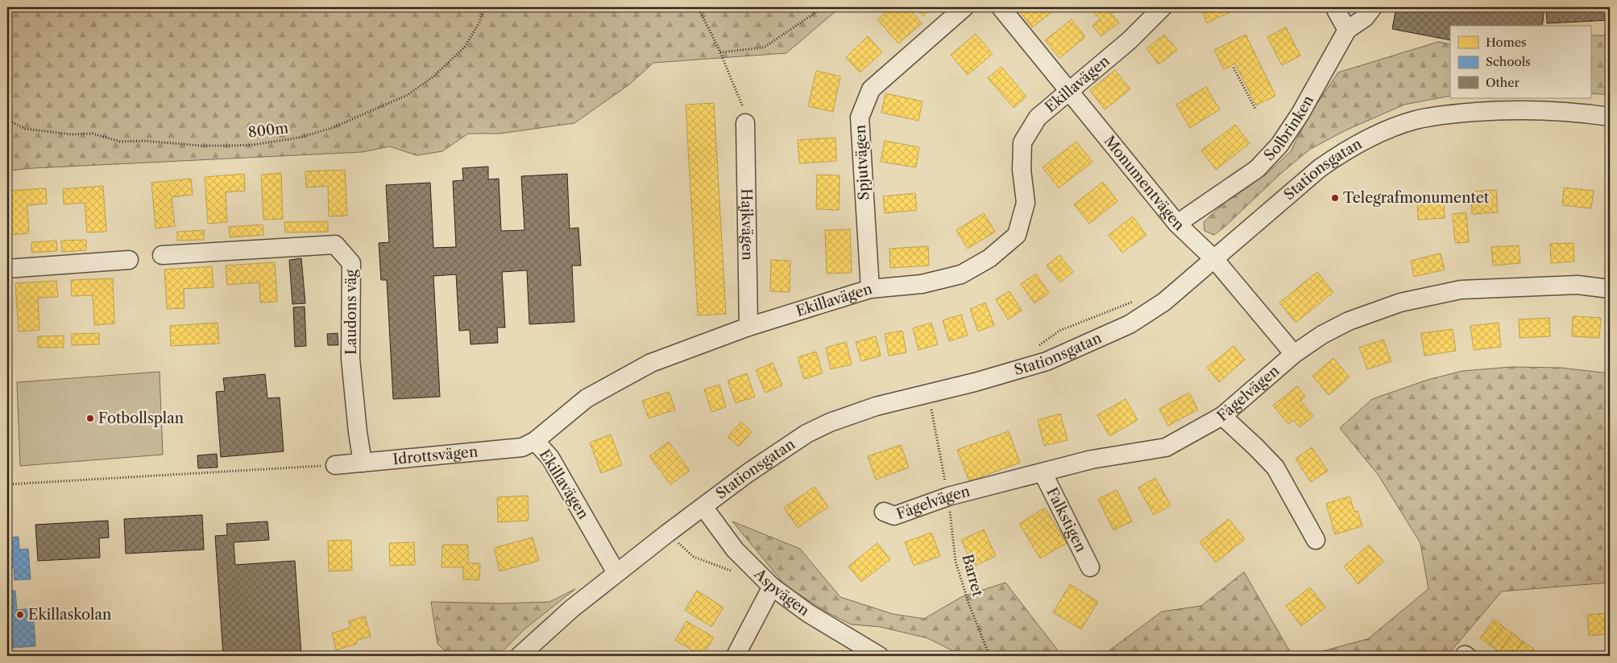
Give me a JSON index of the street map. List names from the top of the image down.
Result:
{
  "streets": {
    "street": [
      "Ekillavägen",
      "Solbrinken",
      "Spjutvägen",
      "Stationsgatan",
      "Monumentvägen",
      "Hajkvägen",
      "Laudons väg",
      "Fågelvägen",
      "Idrottsvägen",
      "Falkstigen",
      "Aspvägen"
    ],
    "path": ["800m", "Barret"]
  },
  "crossings": [
    ["Ekillavägen", "Spjutvägen"],
    ["Ekillavägen", "Stationsgatan"],
    ["Ekillavägen", "Monumentvägen"],
    ["Ekillavägen", "Hajkvägen"],
    ["Ekillavägen", "Idrottsvägen"],
    ["Solbrinken", "Monumentvägen"],
    ["Stationsgatan", "Monumentvägen"],
    ["Stationsgatan", "Barret"],
    ["Stationsgatan", "Aspvägen"],
    ["Monumentvägen", "Fågelvägen"],
    ["Laudons väg", "Idrottsvägen"],
    ["Fågelvägen", "Falkstigen"],
    ["Fågelvägen", "Barret"]
  ],
  "places": ["Telegrafmonumentet", "Fotbollsplan", "Ekillaskolan"],
  "legend": ["Homes", "Schools", "Other"]
}
